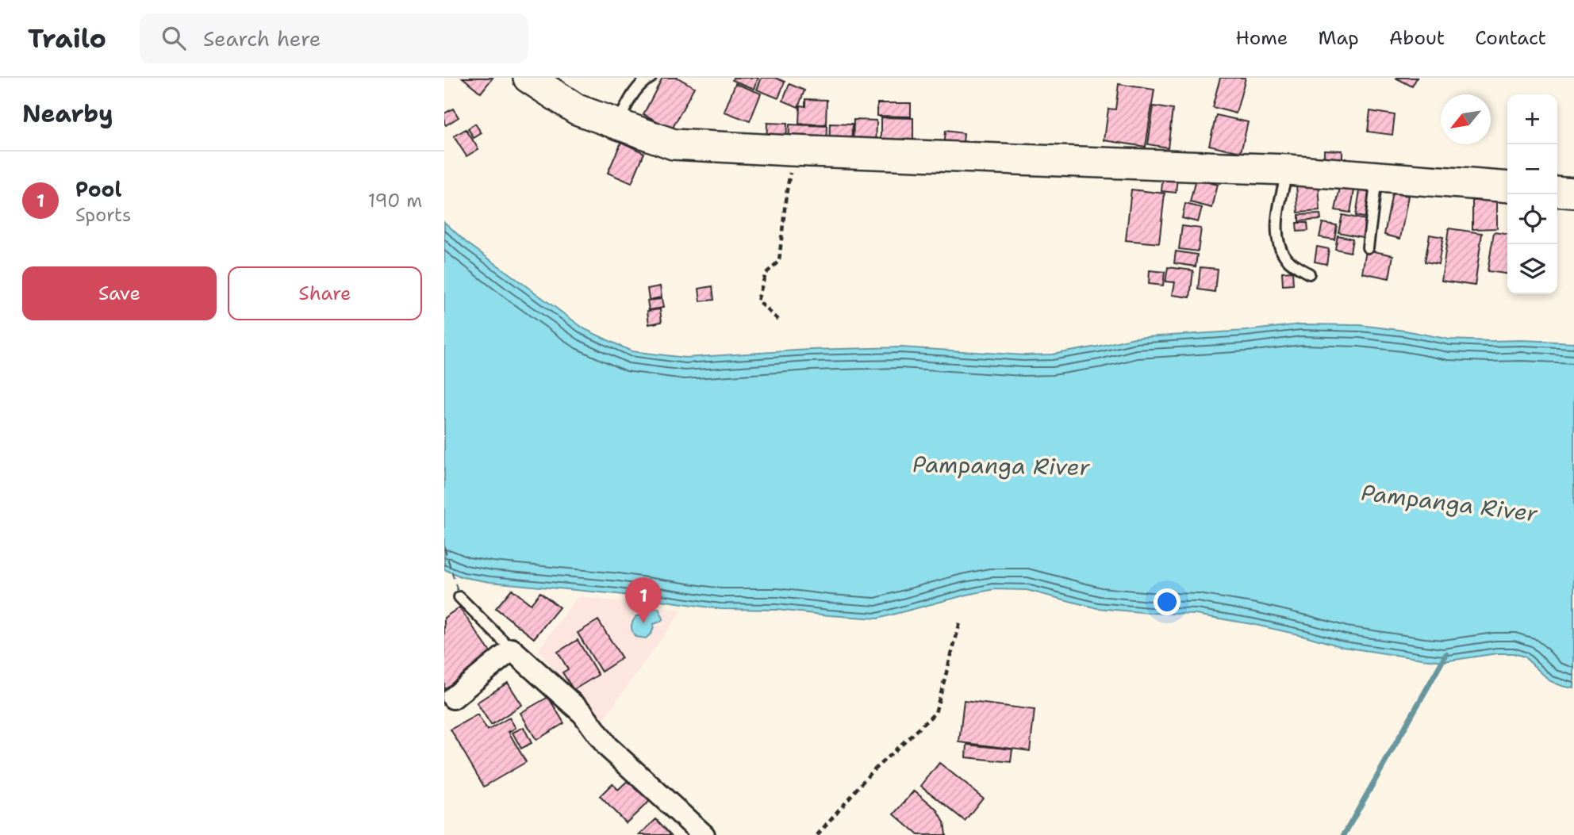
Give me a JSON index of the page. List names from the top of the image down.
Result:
{
  "water": ["Pampanga River"],
  "north": "bottom left",
  "page": {
    "header": "Trailo",
    "search": "Search here",
    "nav": [
      "Home",
      "Map",
      "About",
      "Contact"
    ],
    "heading": "Nearby",
    "map_buttons": ["+", "−"],
    "list": [
      {
        "mark": "1",
        "name": "Pool",
        "note": "Sports",
        "value": "190 m"
      }
    ],
    "buttons": ["Save", "Share"],
    "pins": "1"
  }
}
